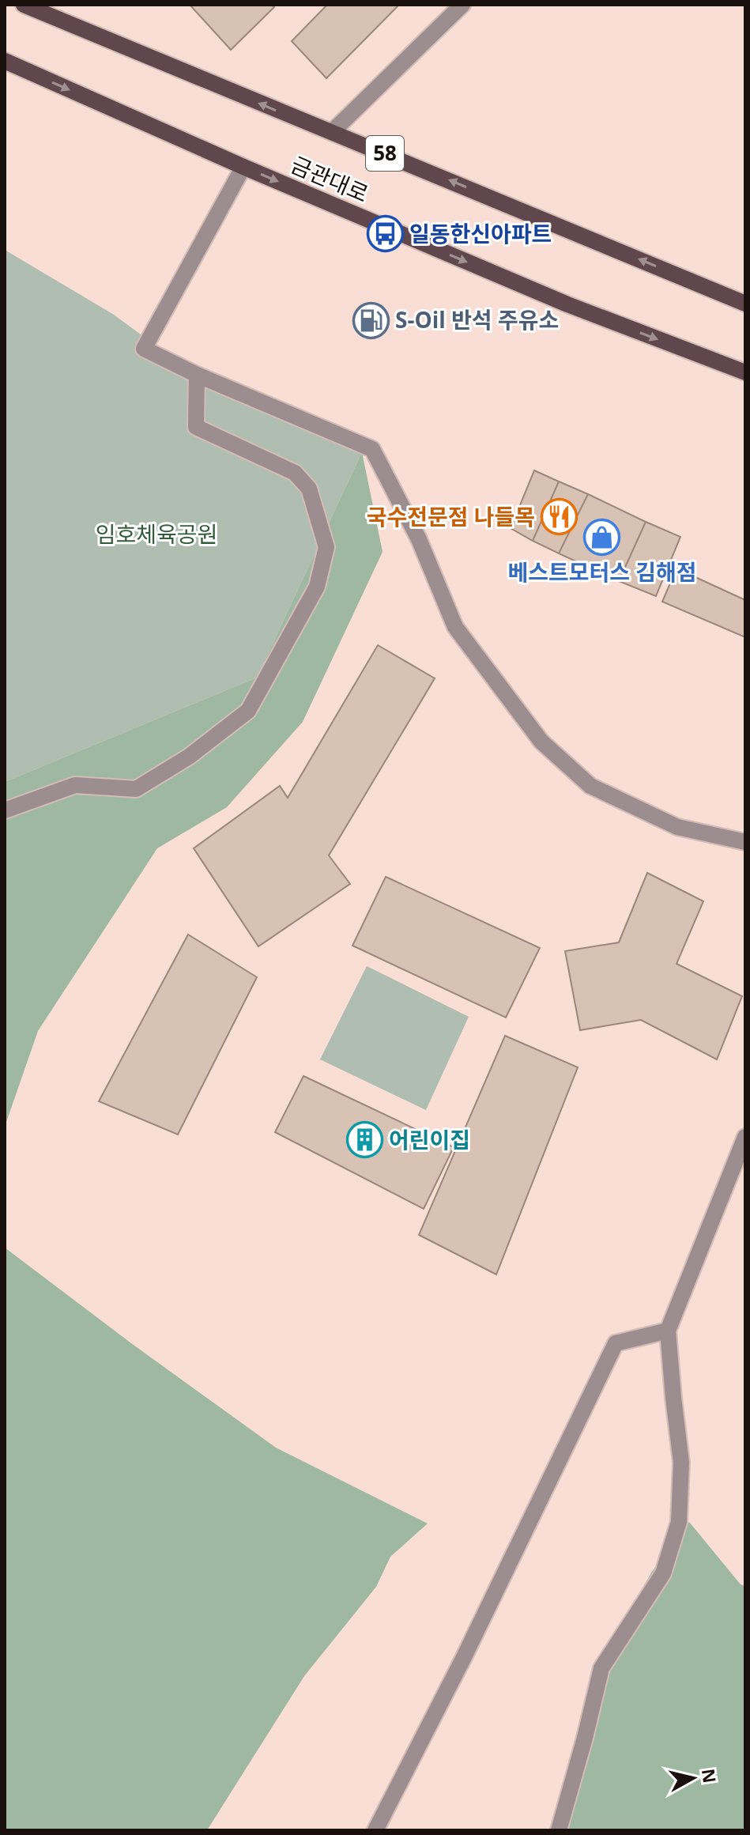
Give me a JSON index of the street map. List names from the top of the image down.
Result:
{
  "streets": {
    "main road": ["58", "금관대로"]
  },
  "parks": ["임호체육공원"],
  "places": {
    "bus stop": ["일동한신아파트"],
    "fuel station": ["S-Oil 반석 주유소"],
    "restaurant": ["국수전문점 나들목"],
    "shop": ["베스트모터스 김해점"],
    "building": ["어린이집"]
  },
  "north": "right"
}
